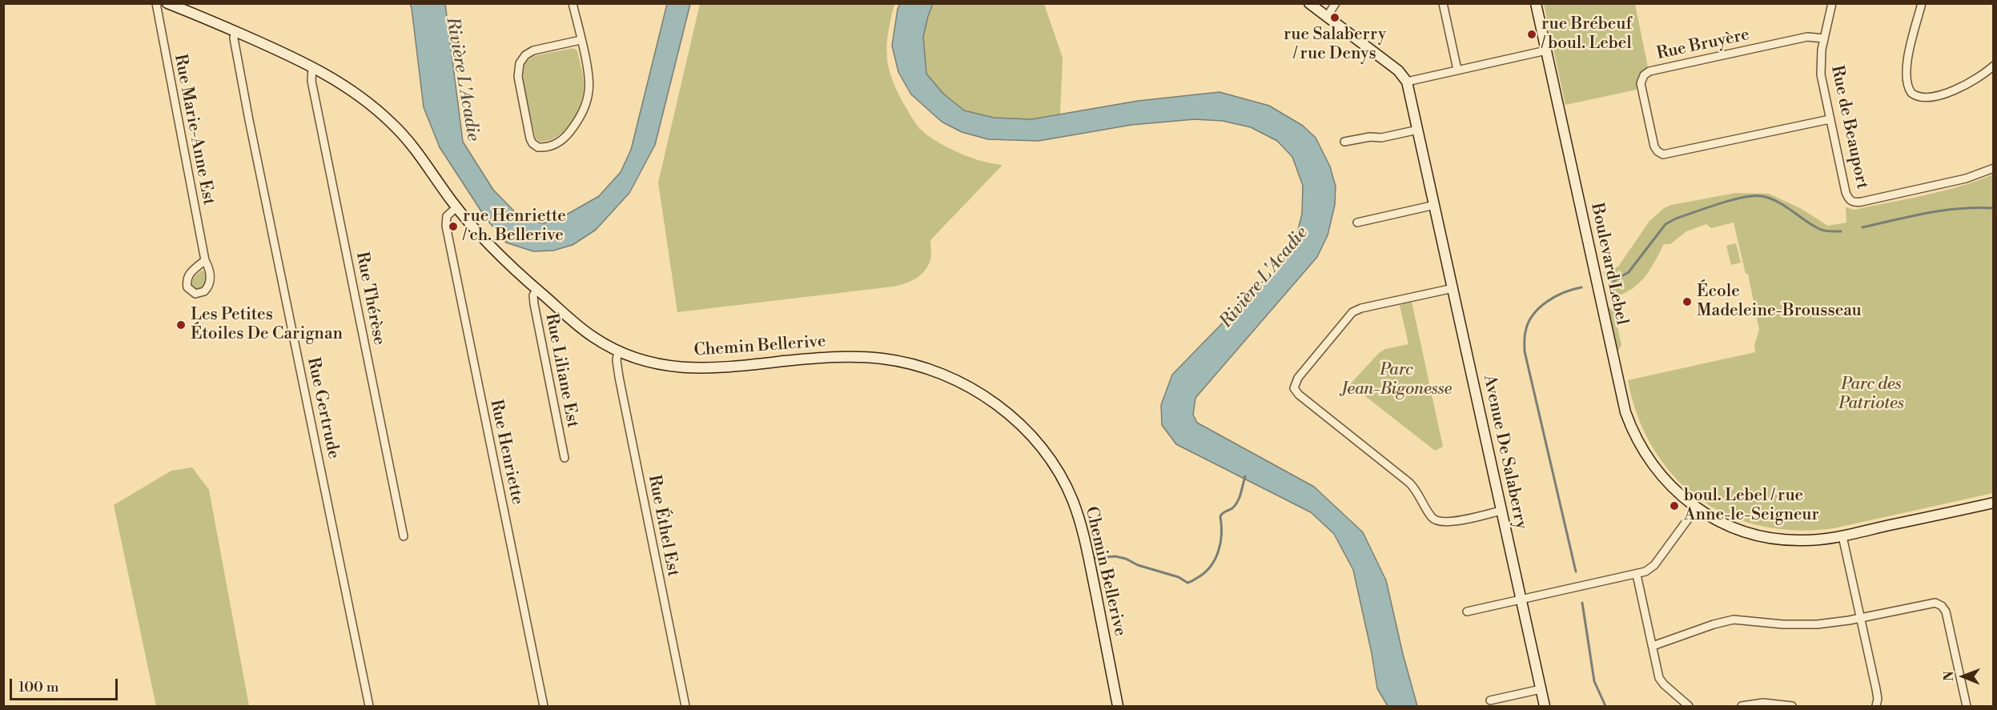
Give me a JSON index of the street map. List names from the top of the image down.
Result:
{
  "streets": {
    "street": [
      "Rue Bruyère",
      "Rue de Beauport",
      "Rue Marie-Anne Est",
      "Boulevard Lebel",
      "Rue Thérèse",
      "Chemin Bellerive",
      "Rue Liliane Est",
      "Rue Gertrude",
      "Rue Henriette",
      "Avenue De Salaberry",
      "Rue Éthel Est"
    ]
  },
  "crossings": [
    ["Rue Bruyère", "Rue de Beauport"],
    ["Rue Thérèse", "Chemin Bellerive"],
    ["Chemin Bellerive", "Rue Liliane Est"],
    ["Chemin Bellerive", "Rue Gertrude"],
    ["Chemin Bellerive", "Rue Henriette"],
    ["Chemin Bellerive", "Rue Éthel Est"]
  ],
  "water": ["Rivière L'Acadie"],
  "parks": ["Parc Jean-Bigonesse", "Parc des Patriotes"],
  "places": [
    "rue Salaberry / rue Denys",
    "rue Brébeuf / boul. Lebel",
    "rue Henriette / ch. Bellerive",
    "École Madeleine-Brousseau",
    "Les Petites Étoiles De Carignan",
    "boul. Lebel / rue Anne-le-Seigneur"
  ],
  "scale_bar": "100 m",
  "north": "left"
}
